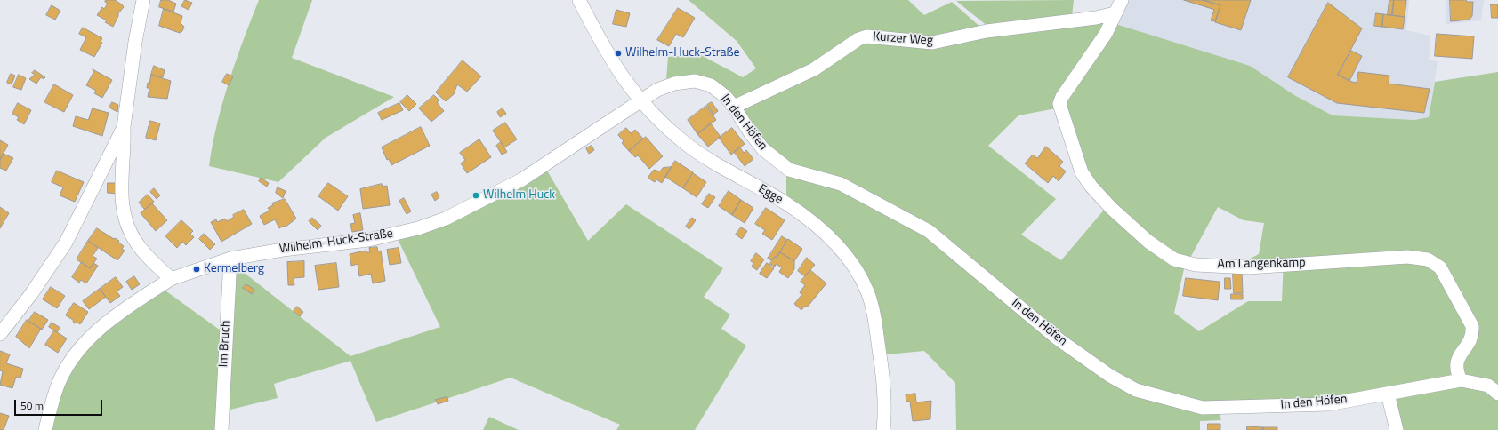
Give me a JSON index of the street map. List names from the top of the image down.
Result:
{
  "streets": {
    "street": [
      "Kurzer Weg",
      "In den Höfen",
      "Egge",
      "Wilhelm-Huck-Straße",
      "Am Langenkamp",
      "Im Bruch"
    ]
  },
  "crossings": [
    ["Kurzer Weg", "In den Höfen"],
    ["Kurzer Weg", "Am Langenkamp"],
    ["In den Höfen", "Egge"],
    ["In den Höfen", "Wilhelm-Huck-Straße"],
    ["In den Höfen", "Am Langenkamp"],
    ["Egge", "Wilhelm-Huck-Straße"],
    ["Wilhelm-Huck-Straße", "Im Bruch"]
  ],
  "places": ["Wilhelm-Huck-Straße", "Wilhelm Huck", "Kermelberg"],
  "scale_bar": "50 m"
}
